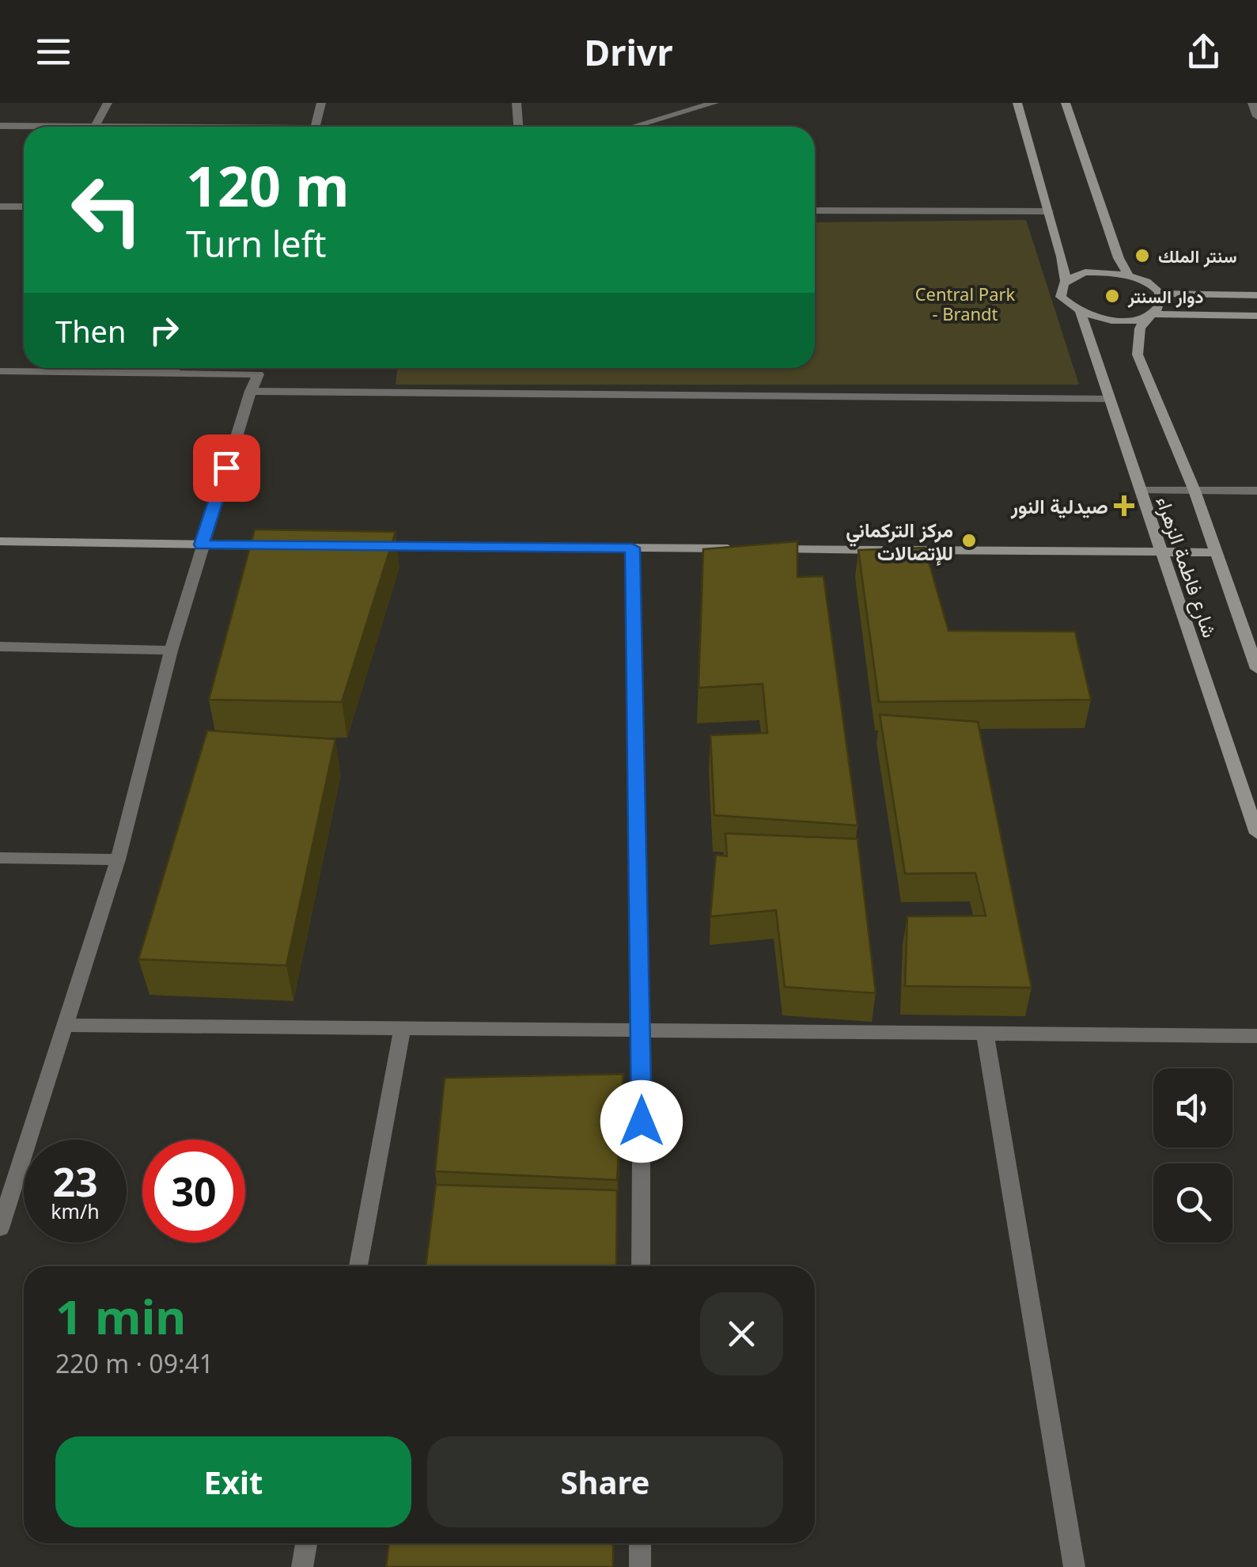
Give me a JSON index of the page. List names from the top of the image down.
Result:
{
  "streets": {
    "main road": ["شارع فاطمة الزهراء"]
  },
  "parks": ["Central Park - Brandt"],
  "places": {
    "other": ["سنتر الملك", "دوار السنتر", "مركز التركماني للإتصالات"],
    "health": ["صيدلية النور"]
  },
  "page": {
    "header": "Drivr",
    "turn": ["120 m", "Turn left"],
    "then": "Then",
    "speed": "23 km/h",
    "limit": "30",
    "heading": ["1 min", "220 m · 09:41"],
    "buttons": ["Exit", "Share"]
  }
}
